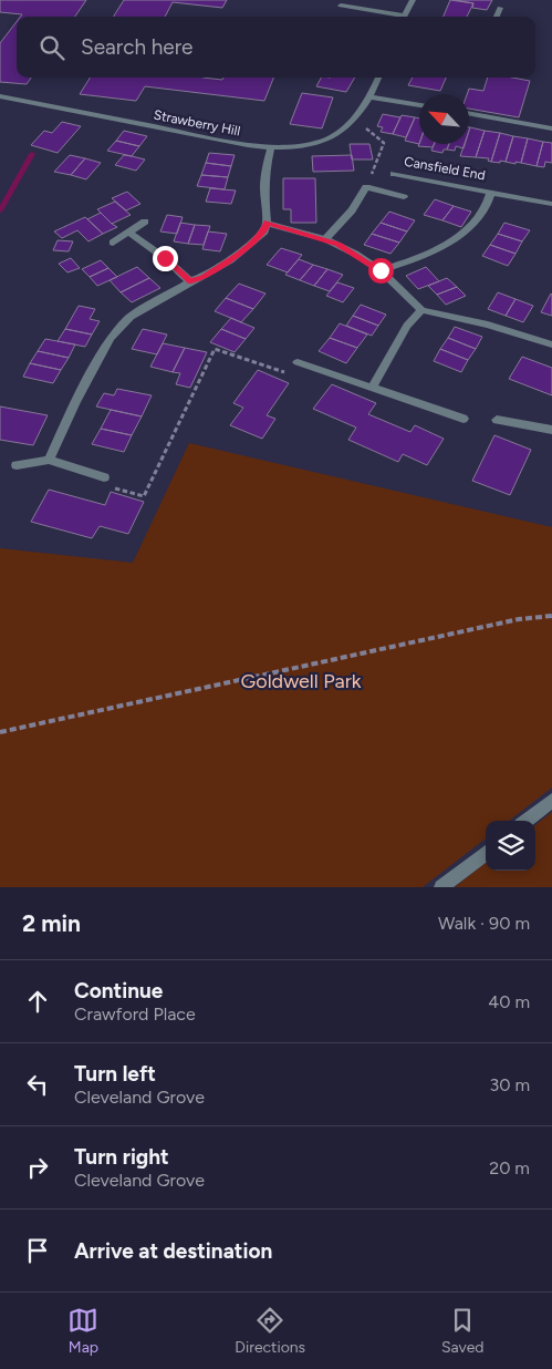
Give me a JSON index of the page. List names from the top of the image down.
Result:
{
  "streets": {
    "street": ["Strawberry Hill", "Cansfield End"]
  },
  "parks": ["Goldwell Park"],
  "north": "top left",
  "page": {
    "search": "Search here",
    "heading": ["2 min", "Walk · 90 m"],
    "list": [
      ["Continue", "Crawford Place", "40 m"],
      ["Turn left", "Cleveland Grove", "30 m"],
      ["Turn right", "Cleveland Grove", "20 m"],
      "Arrive at destination"
    ],
    "nav": ["Map", "Directions", "Saved"]
  }
}
